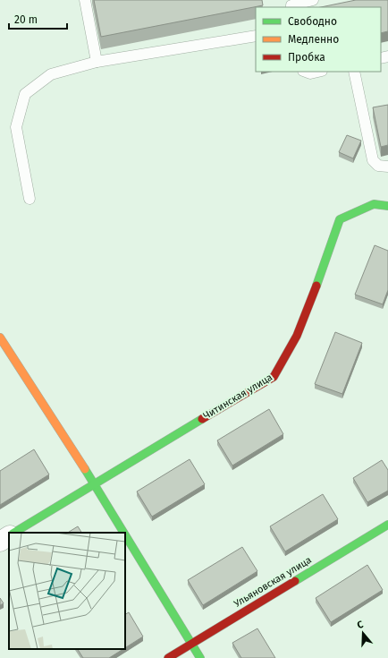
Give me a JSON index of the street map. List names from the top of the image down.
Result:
{
  "streets": {
    "street": ["Читинская улица", "Ульяновская улица"]
  },
  "legend": ["Свободно", "Медленно", "Пробка"],
  "scale_bar": "20 m",
  "north": "top"
}
